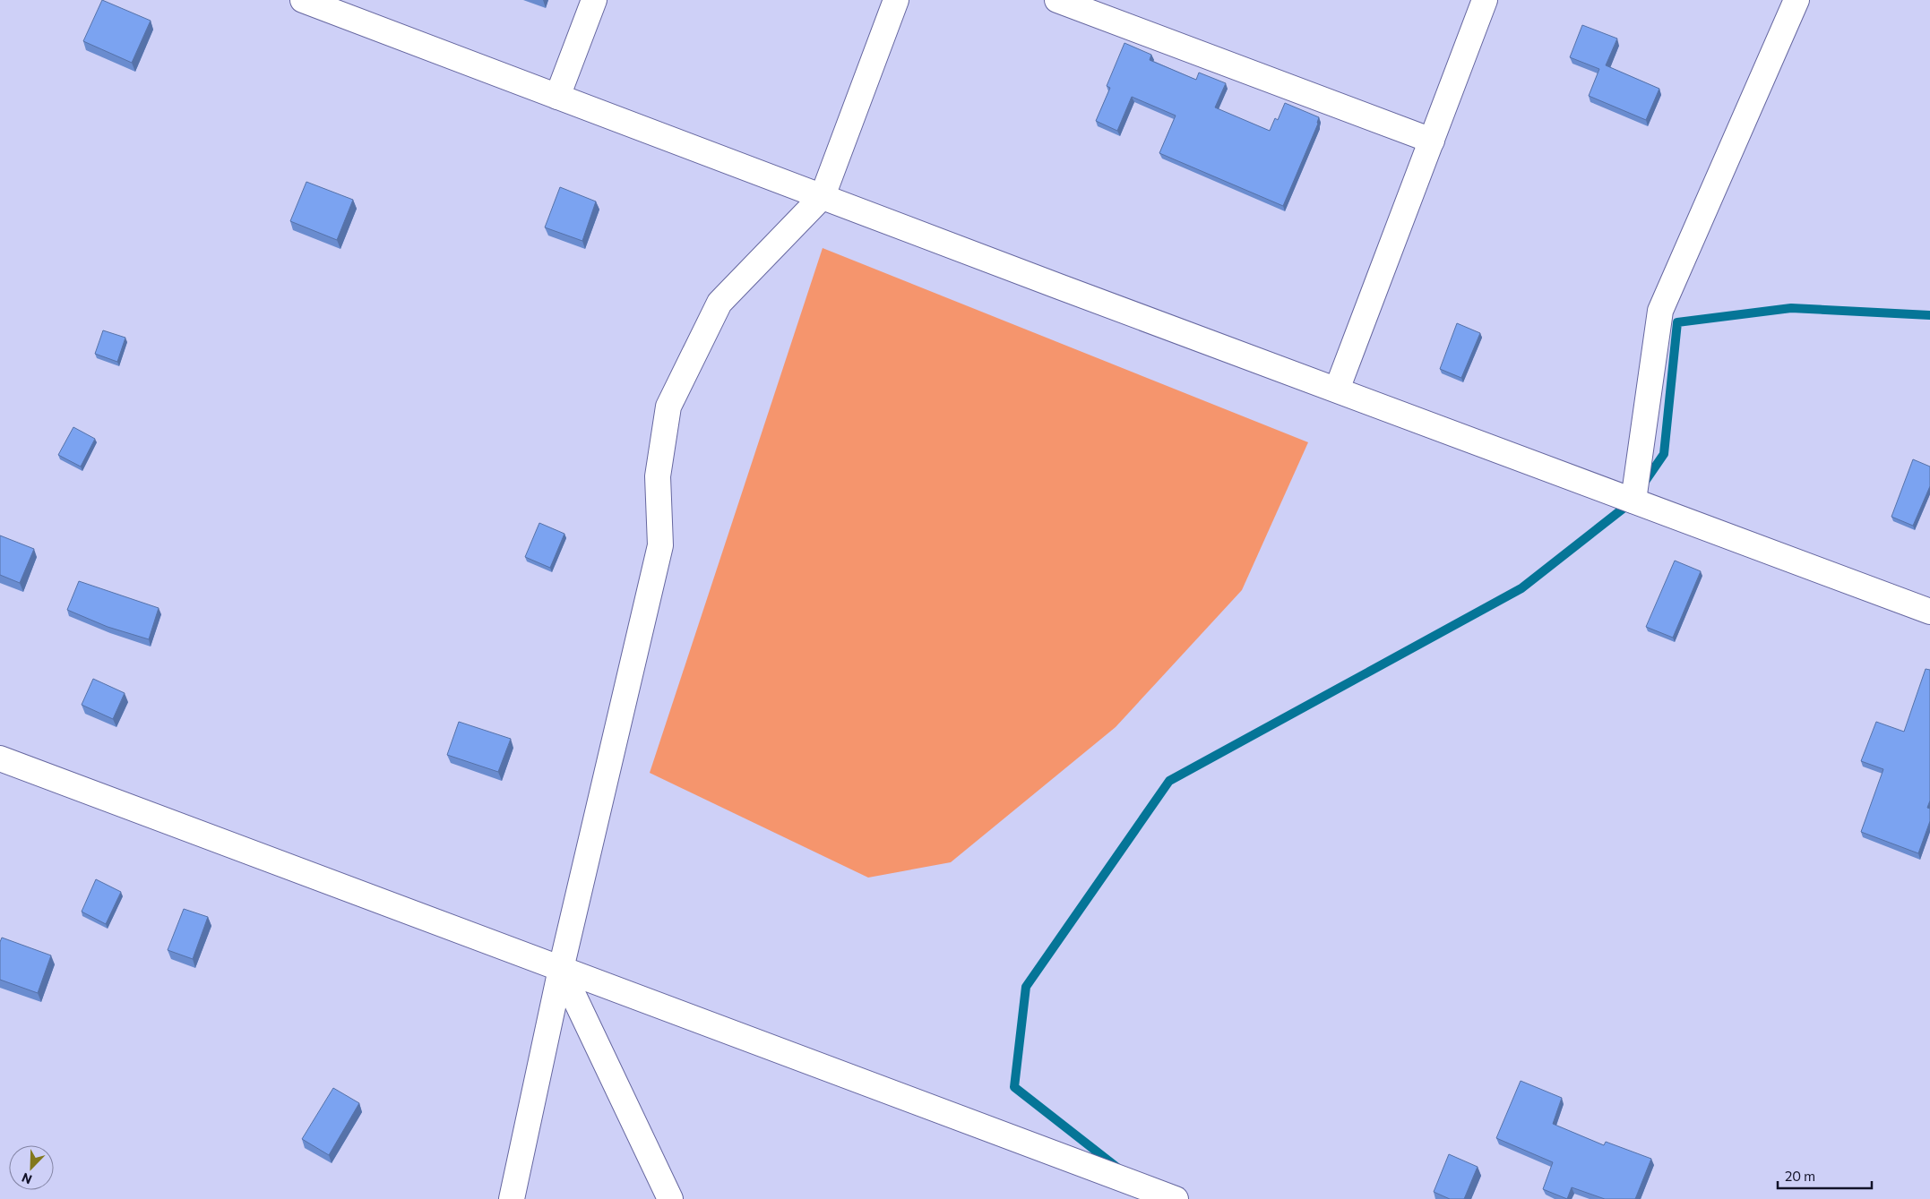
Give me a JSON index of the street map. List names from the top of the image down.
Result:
{
  "scale_bar": "20 m",
  "north": "bottom left"
}
